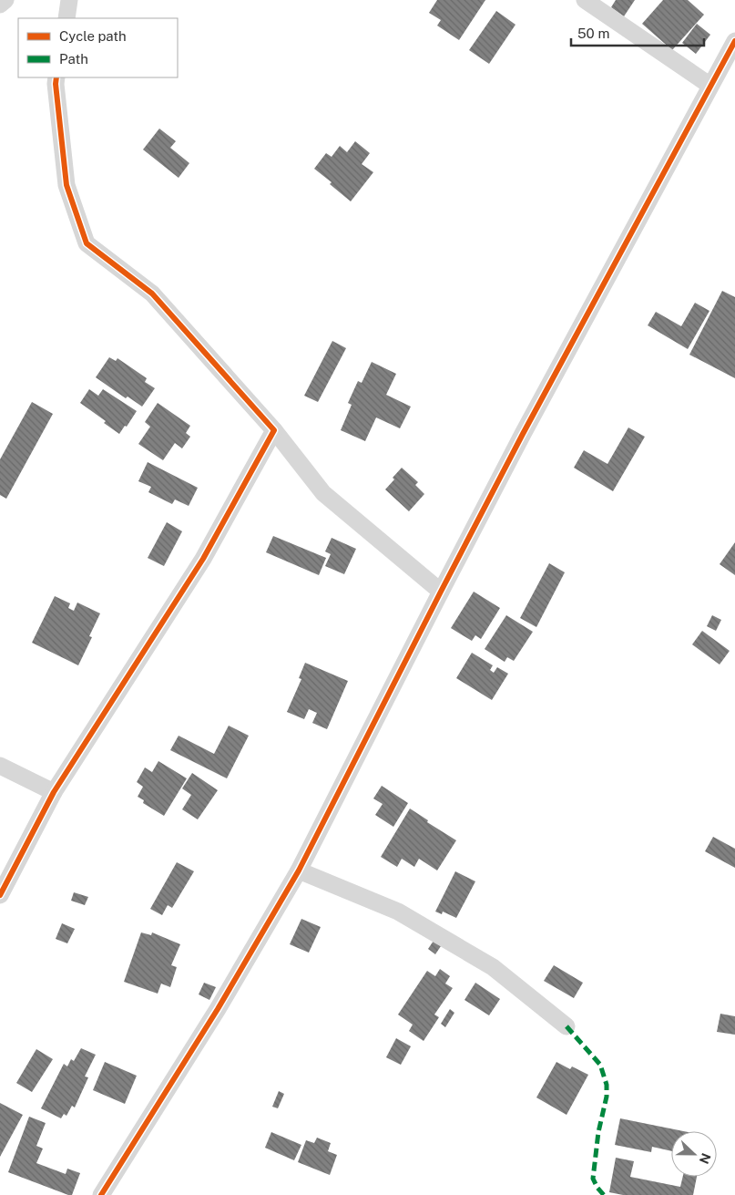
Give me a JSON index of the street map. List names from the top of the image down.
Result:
{
  "legend": ["Cycle path", "Path"],
  "scale_bar": "50 m",
  "north": "right"
}
